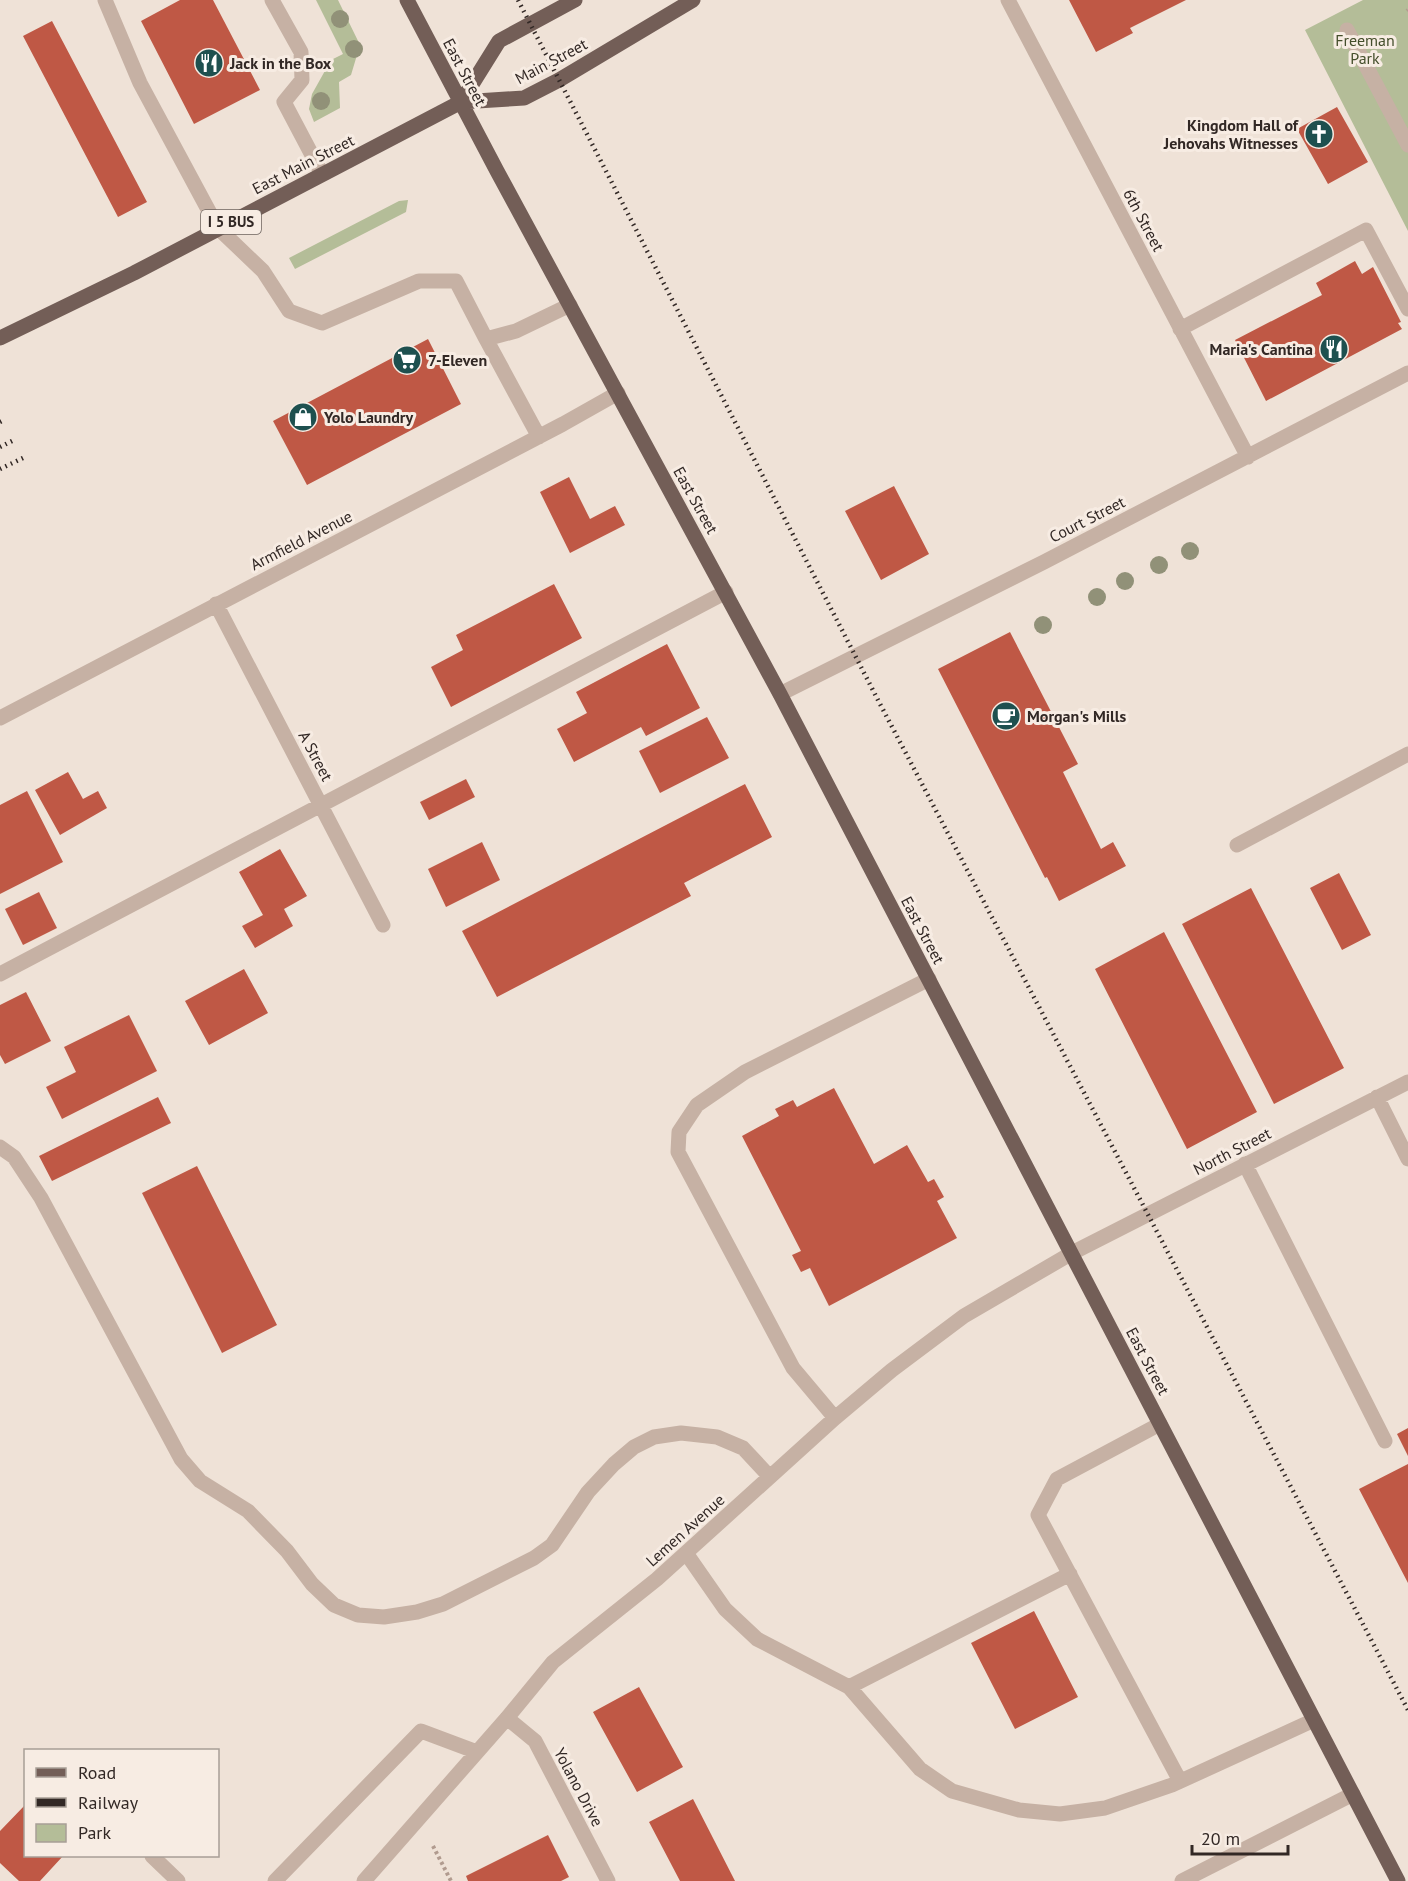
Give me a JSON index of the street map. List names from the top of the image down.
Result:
{
  "streets": {
    "main road": [
      "Main Street",
      "East Street",
      "East Main Street",
      "I 5 BUS"
    ],
    "street": [
      "6th Street",
      "Court Street",
      "Armfield Avenue",
      "A Street",
      "North Street",
      "Lemen Avenue",
      "Yolano Drive"
    ]
  },
  "crossings": [
    ["Main Street", "East Street"],
    ["Main Street", "East Main Street"],
    ["East Street", "East Main Street"],
    ["East Street", "Court Street"],
    ["East Street", "Armfield Avenue"],
    ["East Street", "North Street"],
    ["East Street", "Lemen Avenue"],
    ["6th Street", "Court Street"],
    ["Armfield Avenue", "A Street"],
    ["North Street", "Lemen Avenue"],
    ["Lemen Avenue", "Yolano Drive"]
  ],
  "parks": ["Freeman Park"],
  "places": {
    "restaurant": ["Jack in the Box", "Maria's Cantina"],
    "church": ["Kingdom Hall of Jehovahs Witnesses"],
    "supermarket": ["7-Eleven"],
    "shop": ["Yolo Laundry"],
    "cafe": ["Morgan's Mills"]
  },
  "legend": ["Road", "Railway", "Park"],
  "scale_bar": "20 m"
}
